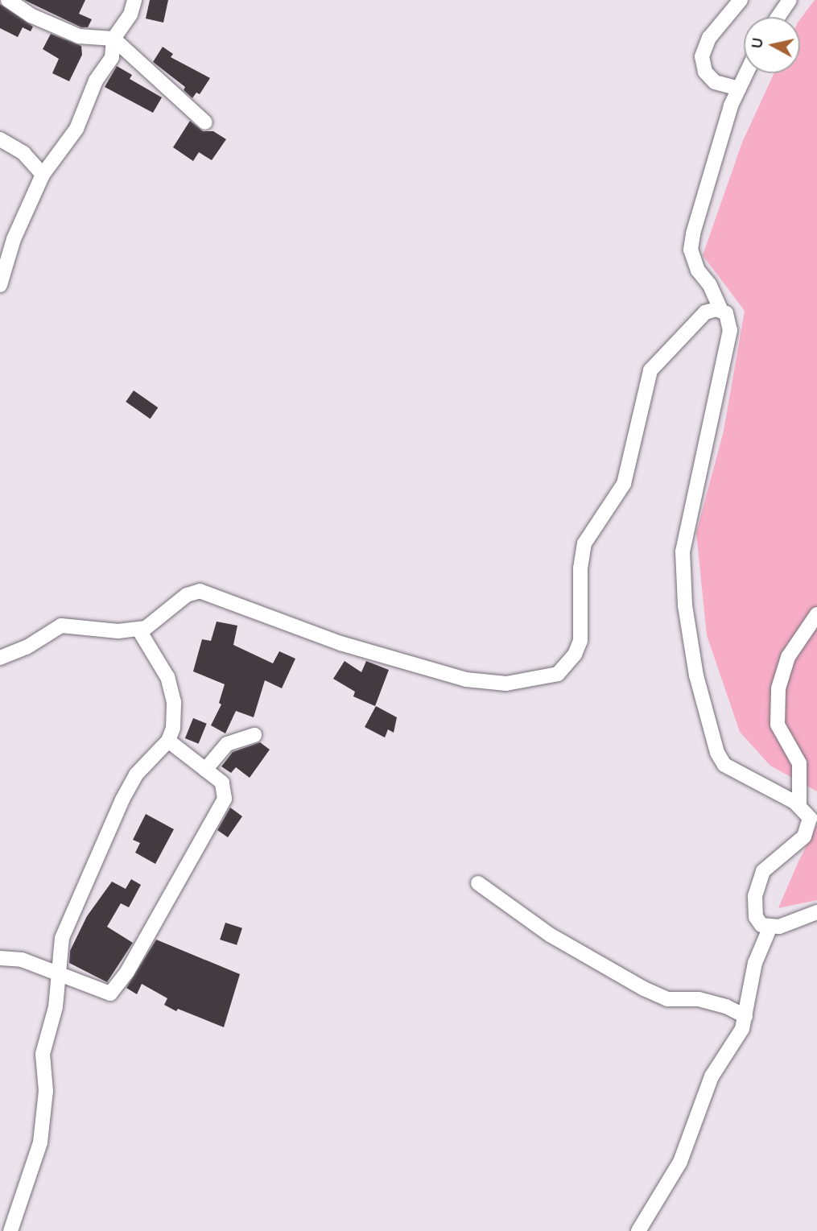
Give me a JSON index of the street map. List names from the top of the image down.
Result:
{
  "north": "left"
}
